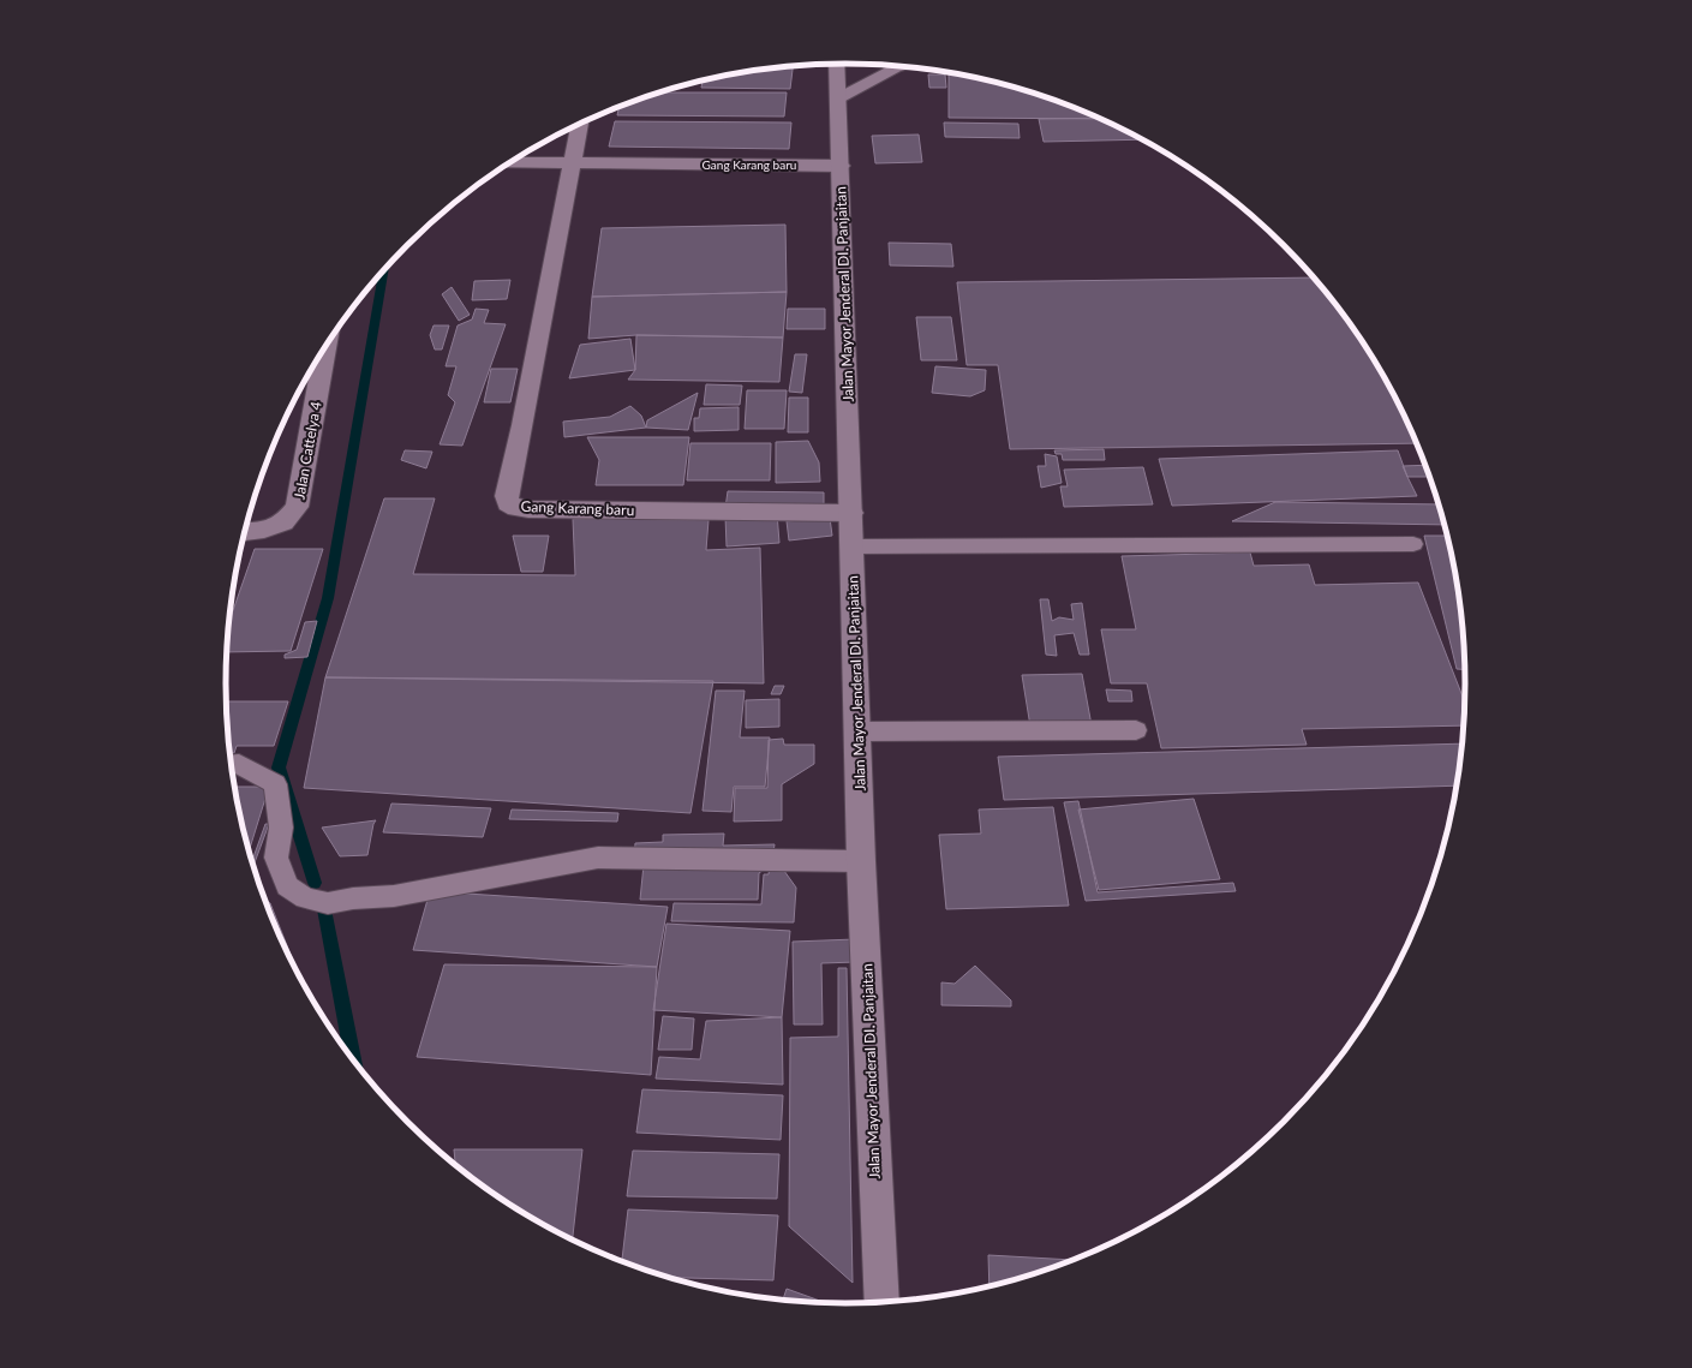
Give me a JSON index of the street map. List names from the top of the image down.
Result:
{
  "streets": {
    "street": ["Gang Karang baru", "Jalan Mayor Jenderal DI. Panjaitan", "Jalan Cattelya 4"]
  },
  "crossings": [
    ["Gang Karang baru", "Jalan Mayor Jenderal DI. Panjaitan"]
  ]
}
